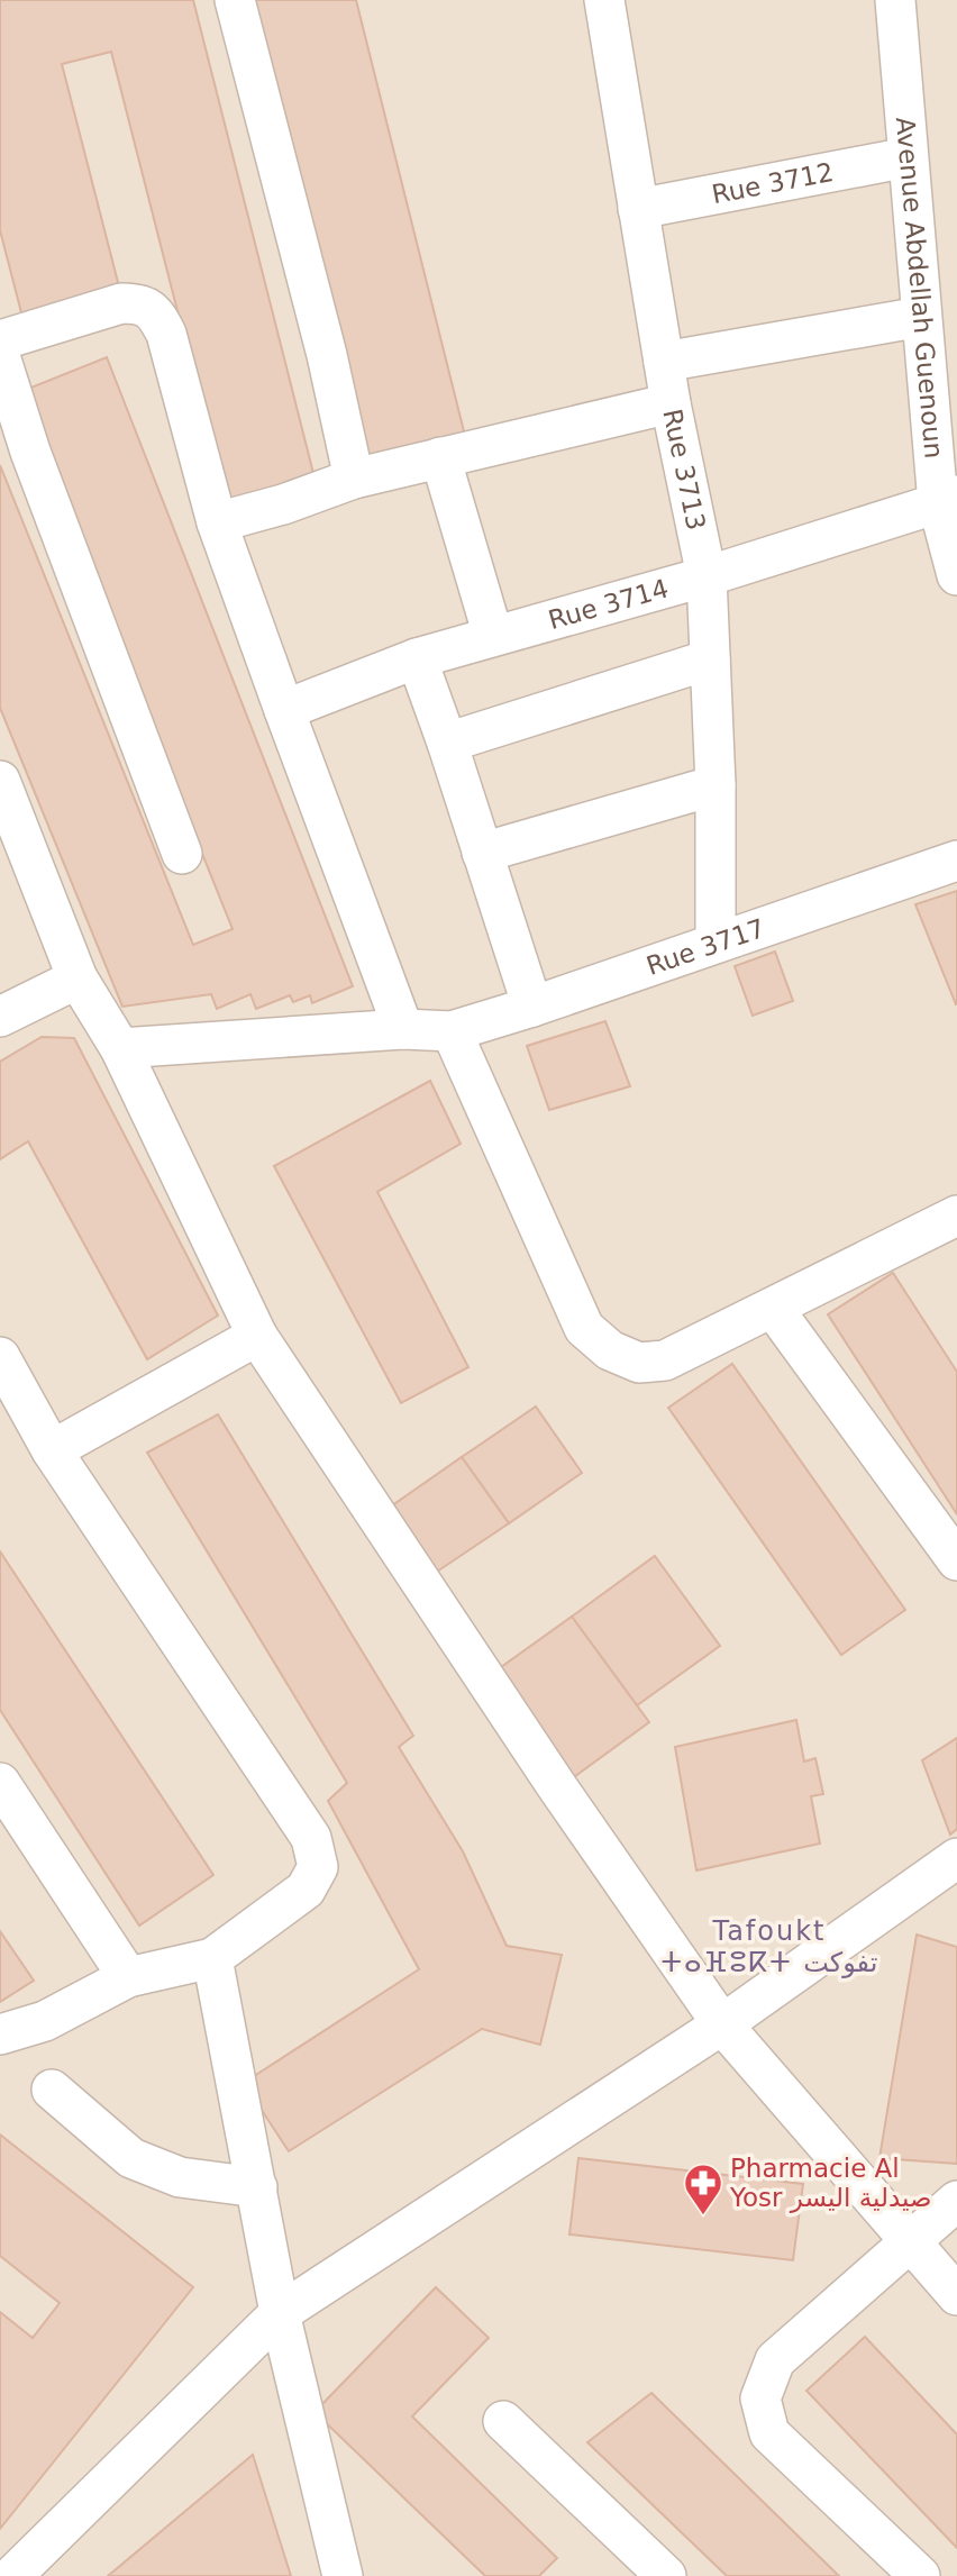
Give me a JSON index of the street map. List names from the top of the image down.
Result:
{
  "streets": {
    "street": [
      "Rue 3712",
      "Avenue Abdellah Guenoun",
      "Rue 3713",
      "Rue 3714",
      "Rue 3717"
    ]
  },
  "crossings": [
    ["Rue 3712", "Avenue Abdellah Guenoun"],
    ["Rue 3712", "Rue 3713"],
    ["Avenue Abdellah Guenoun", "Rue 3714"],
    ["Rue 3713", "Rue 3714"],
    ["Rue 3713", "Rue 3717"]
  ],
  "districts": ["Tafoukt ⵜⴰⴼⵓⴽⵜ تفوكت"],
  "places": {
    "pharmacy": ["Pharmacie Al Yosr صيدلية اليسر"]
  }
}
